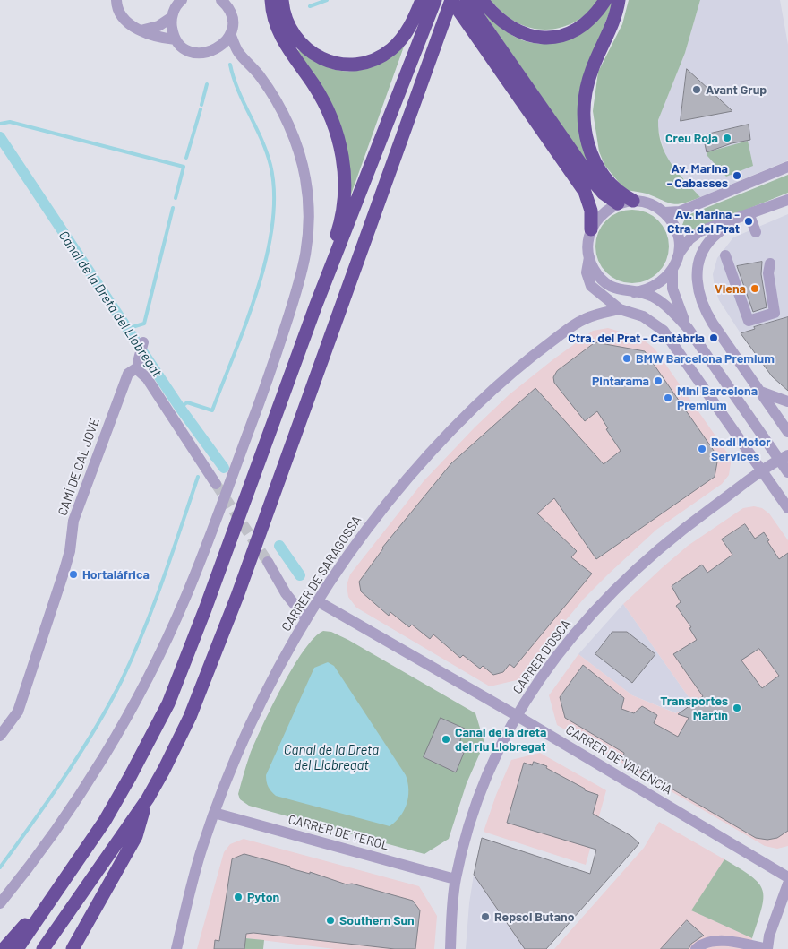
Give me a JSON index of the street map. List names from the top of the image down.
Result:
{
  "streets": {
    "street": [
      "CAMÍ DE CAL JOVE",
      "CARRER DE SARAGOSSA",
      "CARRER D'OSCA",
      "CARRER DE VALÈNCIA",
      "CARRER DE TEROL"
    ]
  },
  "crossings": [
    ["CARRER DE SARAGOSSA", "CARRER DE VALÈNCIA"],
    ["CARRER DE SARAGOSSA", "CARRER DE TEROL"],
    ["CARRER D'OSCA", "CARRER DE VALÈNCIA"],
    ["CARRER D'OSCA", "CARRER DE TEROL"]
  ],
  "water": ["Canal de la Dreta del Llobregat"],
  "places": [
    "Avant Grup",
    "Creu Roja",
    "Av. Marina - Cabasses",
    "Av. Marina - Ctra. del Prat",
    "Viena",
    "Ctra. del Prat - Cantàbria",
    "BMW Barcelona Premium",
    "Pintarama",
    "Mini Barcelona Premium",
    "Rodi Motor Services",
    "Hortaláfrica",
    "Transportes Martín",
    "Canal de la dreta del riu Llobregat",
    "Pyton",
    "Repsol Butano",
    "Southern Sun"
  ]
}
